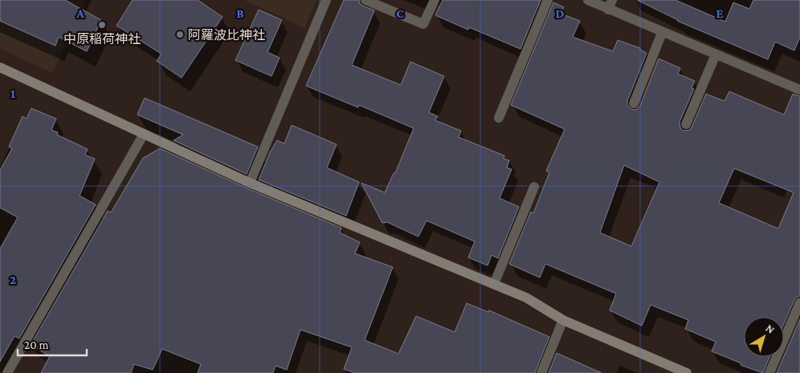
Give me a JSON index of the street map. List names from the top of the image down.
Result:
{
  "places": ["中原稲荷神社", "阿羅波比神社"],
  "scale_bar": "20 m",
  "north": "top right",
  "grid": {
    "columns": [
      "A",
      "B",
      "C",
      "D",
      "E"
    ],
    "rows": ["1", "2"]
  }
}
